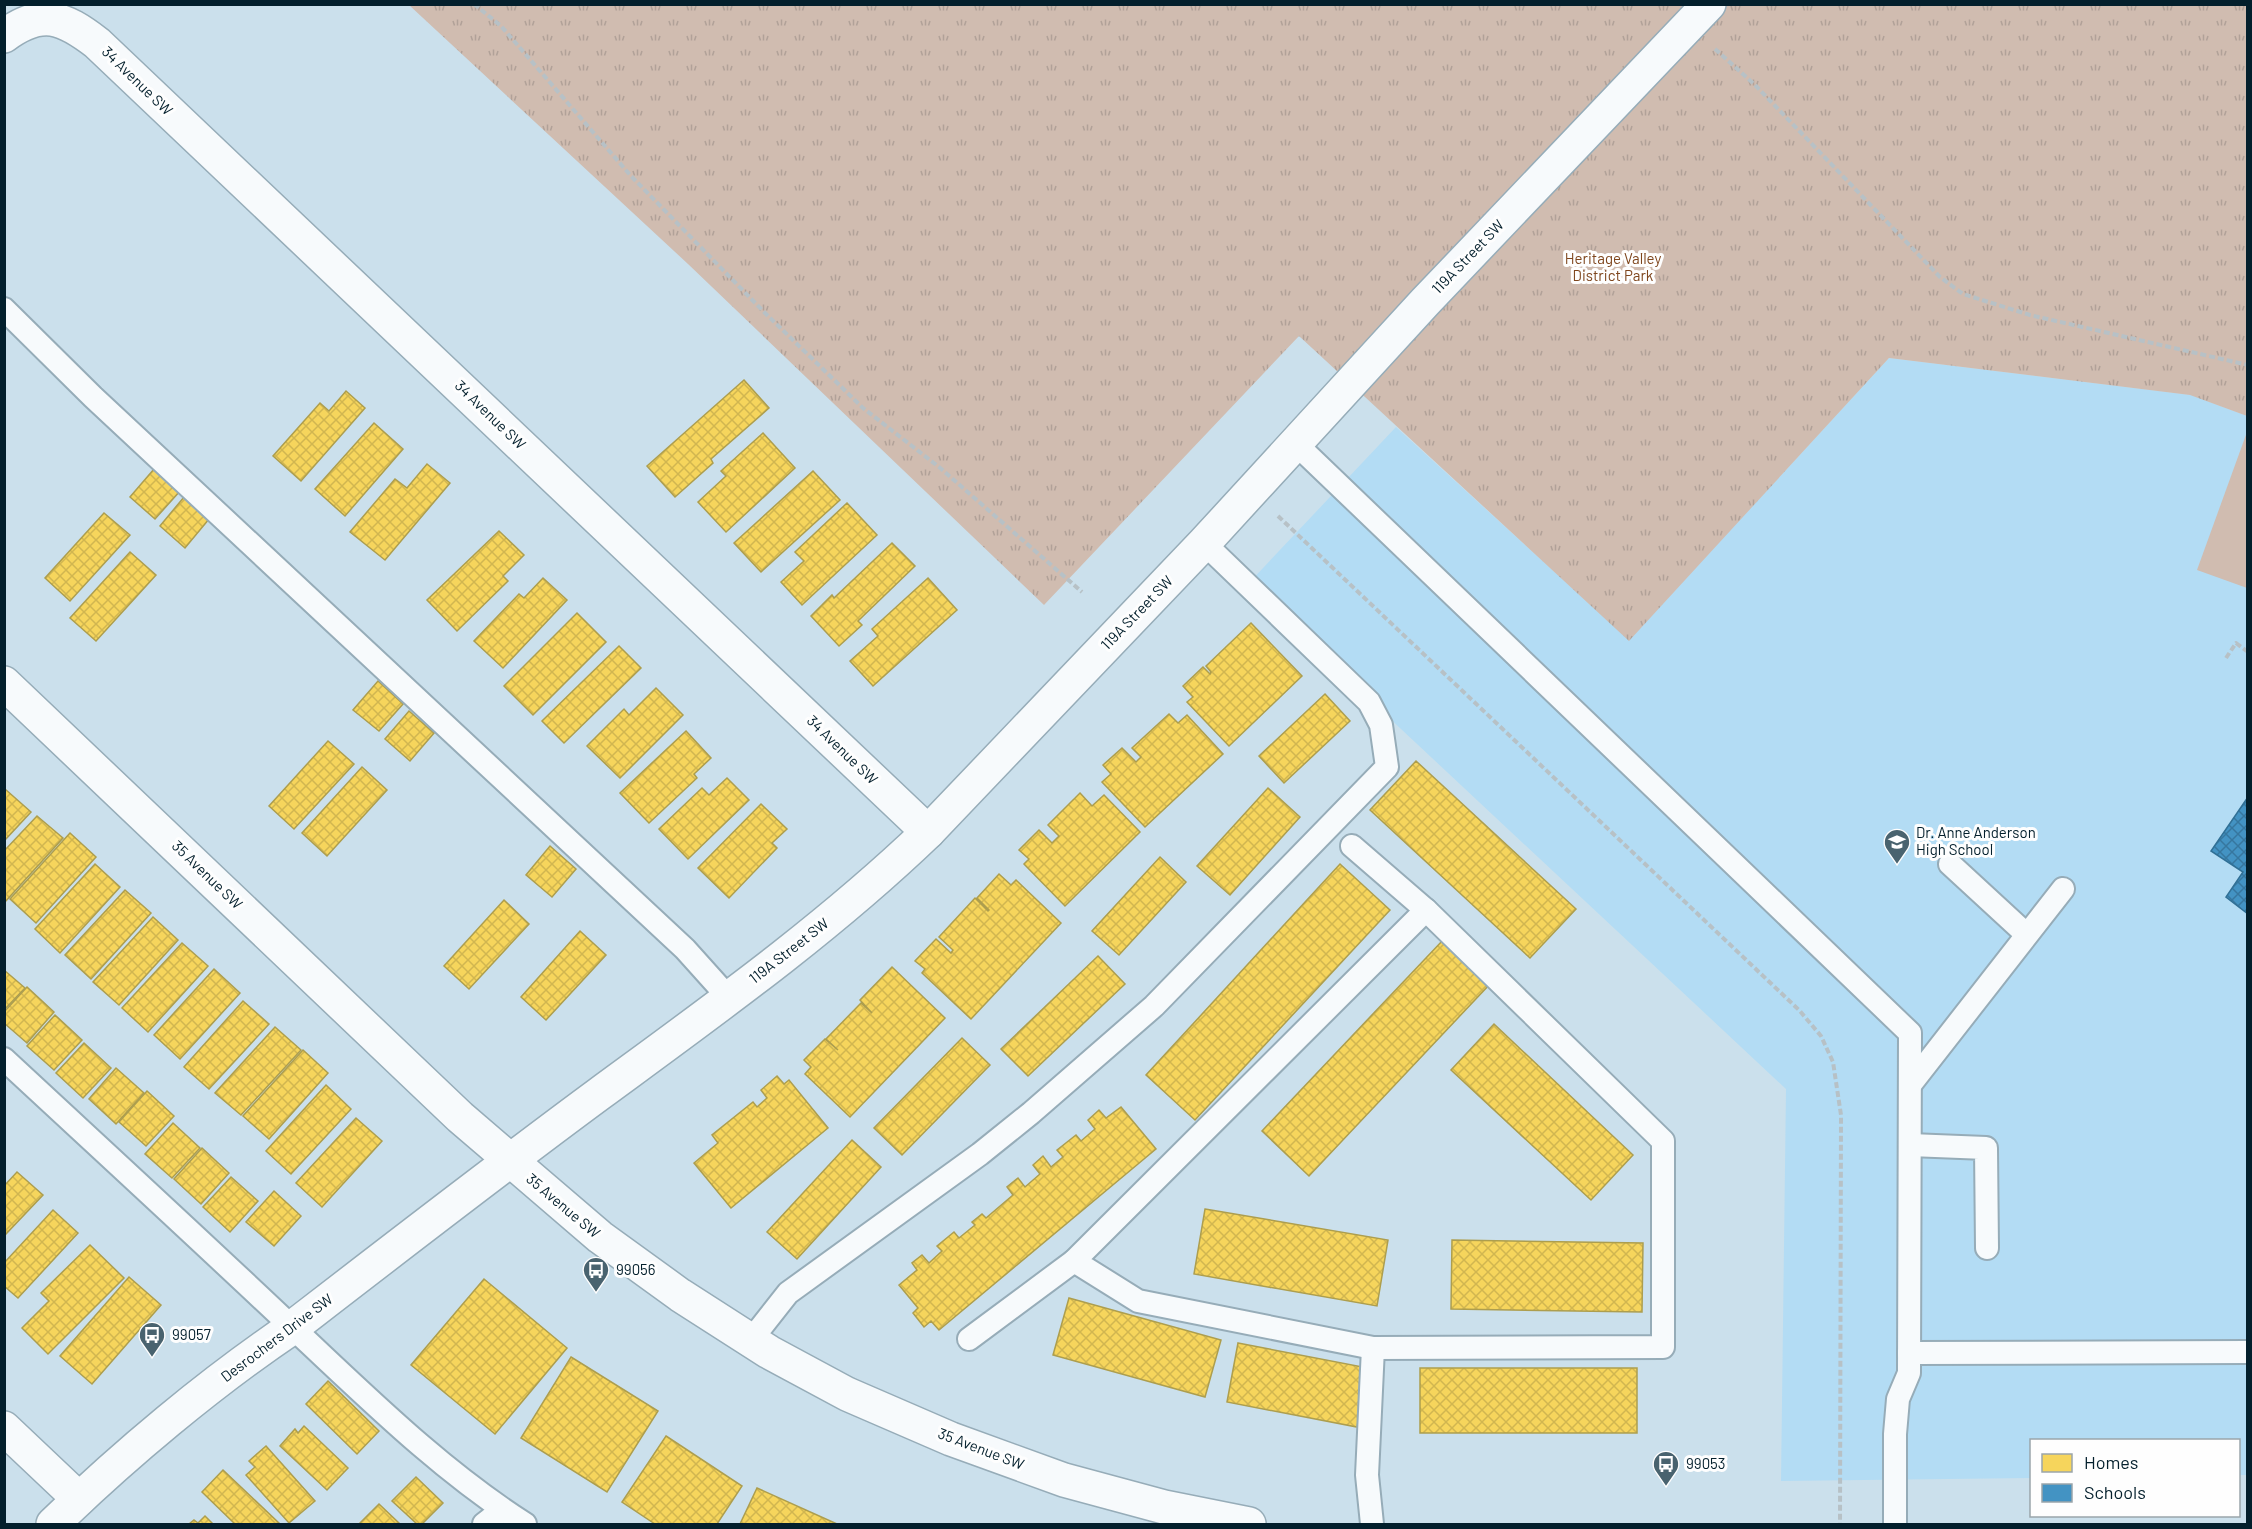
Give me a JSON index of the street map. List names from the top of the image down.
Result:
{
  "streets": {
    "street": [
      "34 Avenue SW",
      "119A Street SW",
      "35 Avenue SW",
      "Desrochers Drive SW"
    ]
  },
  "crossings": [
    ["34 Avenue SW", "119A Street SW"],
    ["119A Street SW", "35 Avenue SW"],
    ["119A Street SW", "Desrochers Drive SW"],
    ["35 Avenue SW", "Desrochers Drive SW"]
  ],
  "parks": ["Heritage Valley District Park"],
  "places": {
    "school or university": ["Dr. Anne Anderson High School"],
    "bus stop": ["99056", "99057", "99053"]
  },
  "legend": ["Homes", "Schools"]
}
